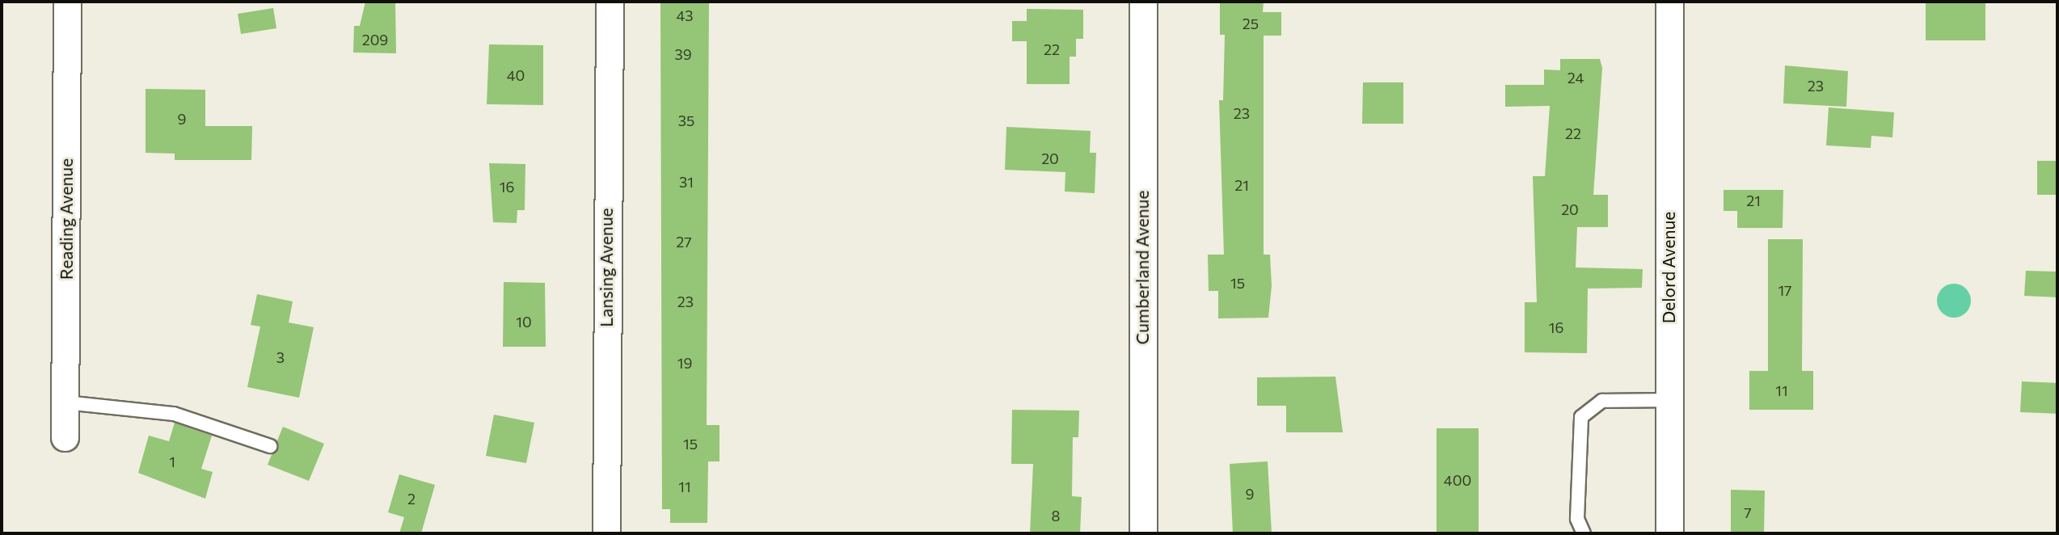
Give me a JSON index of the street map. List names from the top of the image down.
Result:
{
  "streets": {
    "street": [
      "Reading Avenue",
      "Lansing Avenue",
      "Cumberland Avenue",
      "Delord Avenue"
    ]
  },
  "house_numbers": [
    "43",
    "25",
    "209",
    "22",
    "39",
    "40",
    "24",
    "23",
    "23",
    "9",
    "35",
    "22",
    "20",
    "31",
    "21",
    "16",
    "21",
    "20",
    "27",
    "15",
    "17",
    "23",
    "10",
    "16",
    "3",
    "19",
    "11",
    "15",
    "1",
    "400",
    "11",
    "9",
    "2",
    "7",
    "8"
  ]
}
